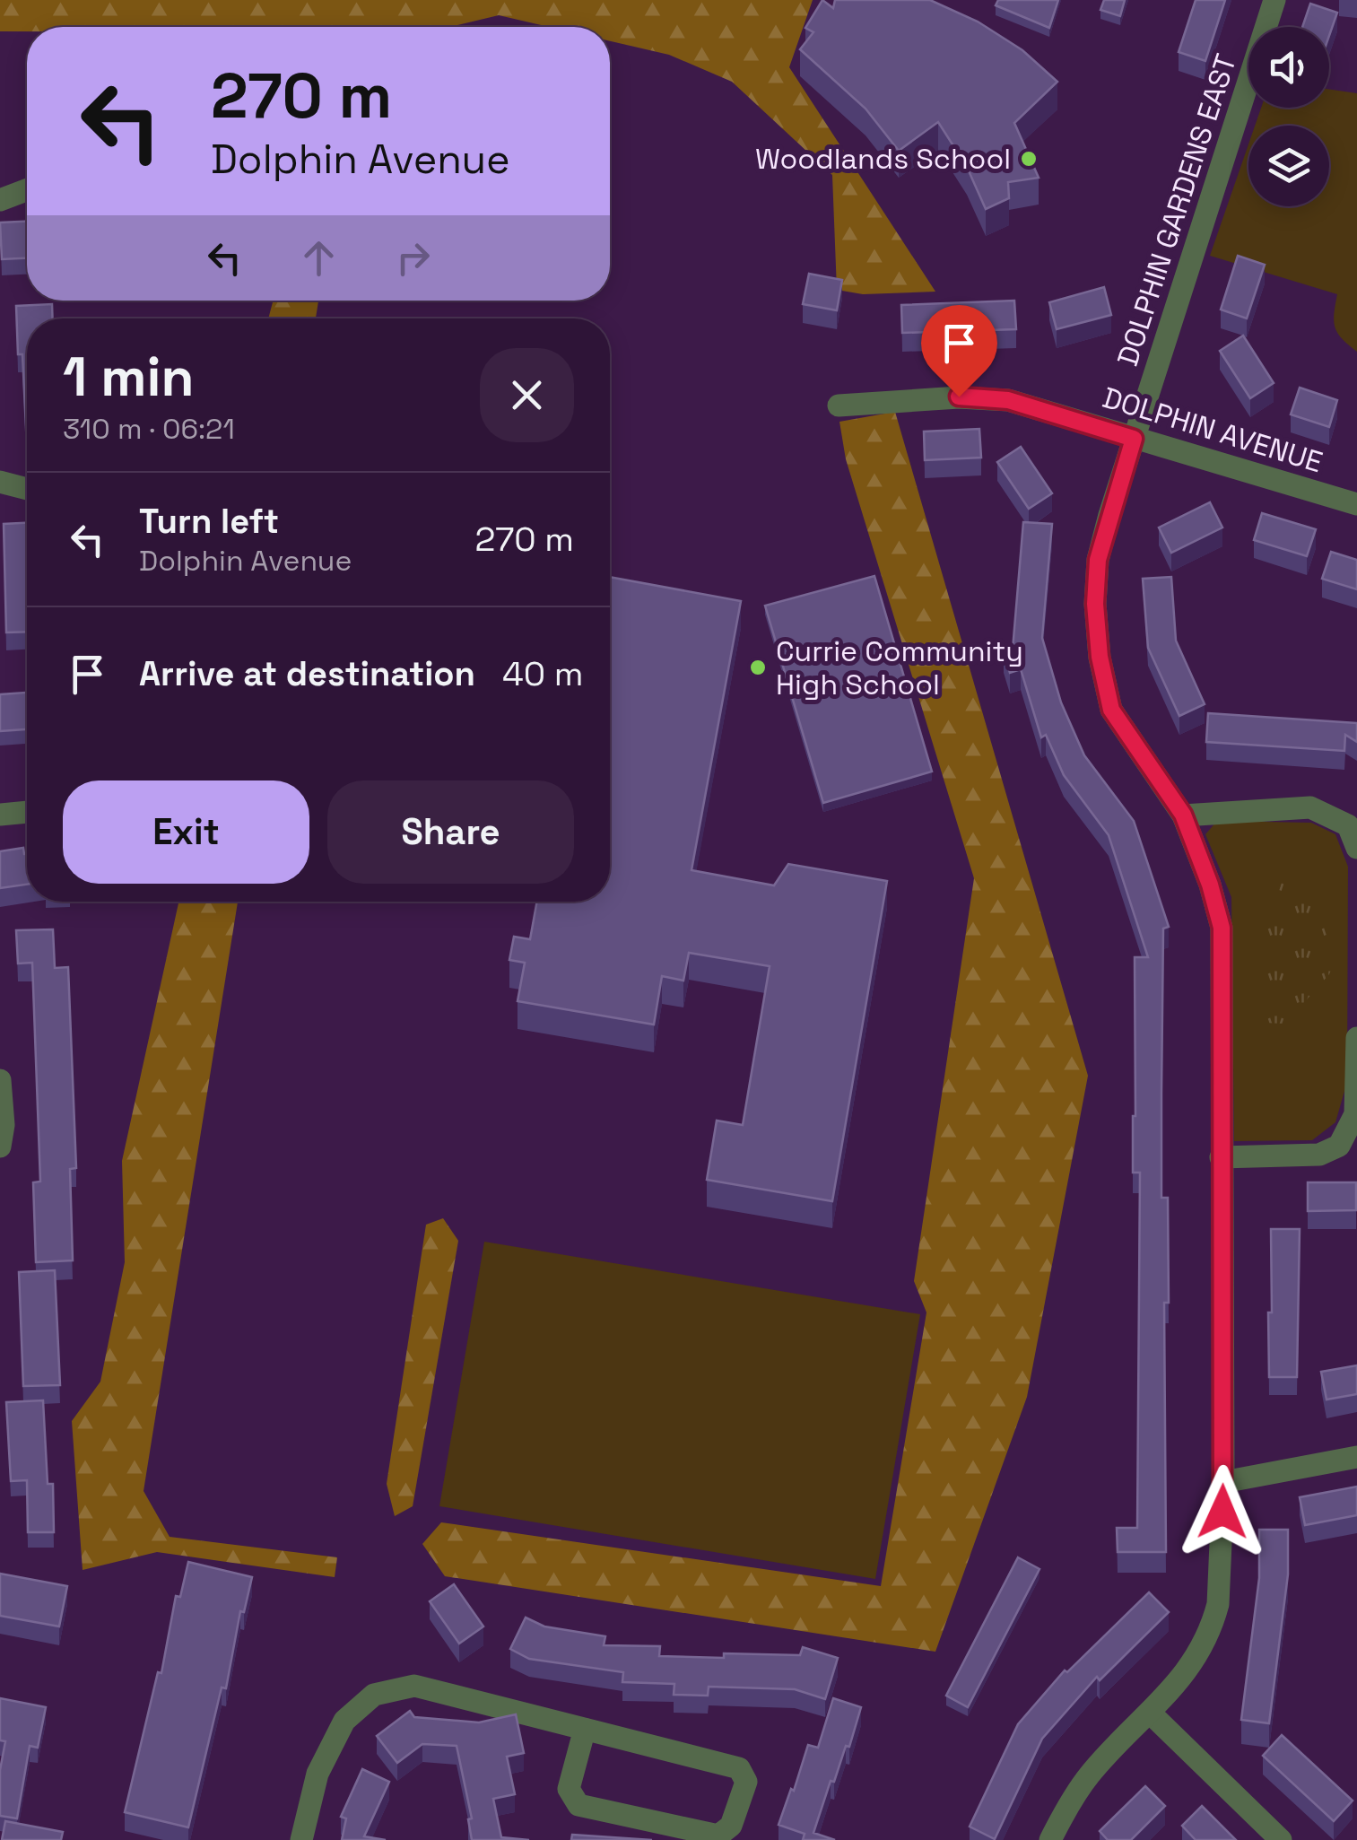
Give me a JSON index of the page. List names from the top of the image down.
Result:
{
  "streets": {
    "street": ["DOLPHIN GARDENS EAST", "DOLPHIN AVENUE"]
  },
  "crossings": [
    ["DOLPHIN GARDENS EAST", "DOLPHIN AVENUE"]
  ],
  "places": ["Woodlands School", "Currie Community High School"],
  "page": {
    "turn": ["270 m", "Dolphin Avenue"],
    "heading": ["1 min", "310 m · 06:21"],
    "list": [
      {
        "name": "Turn left",
        "note": "Dolphin Avenue",
        "value": "270 m"
      },
      {
        "name": "Arrive at destination",
        "value": "40 m"
      }
    ],
    "buttons": ["Exit", "Share"]
  }
}
